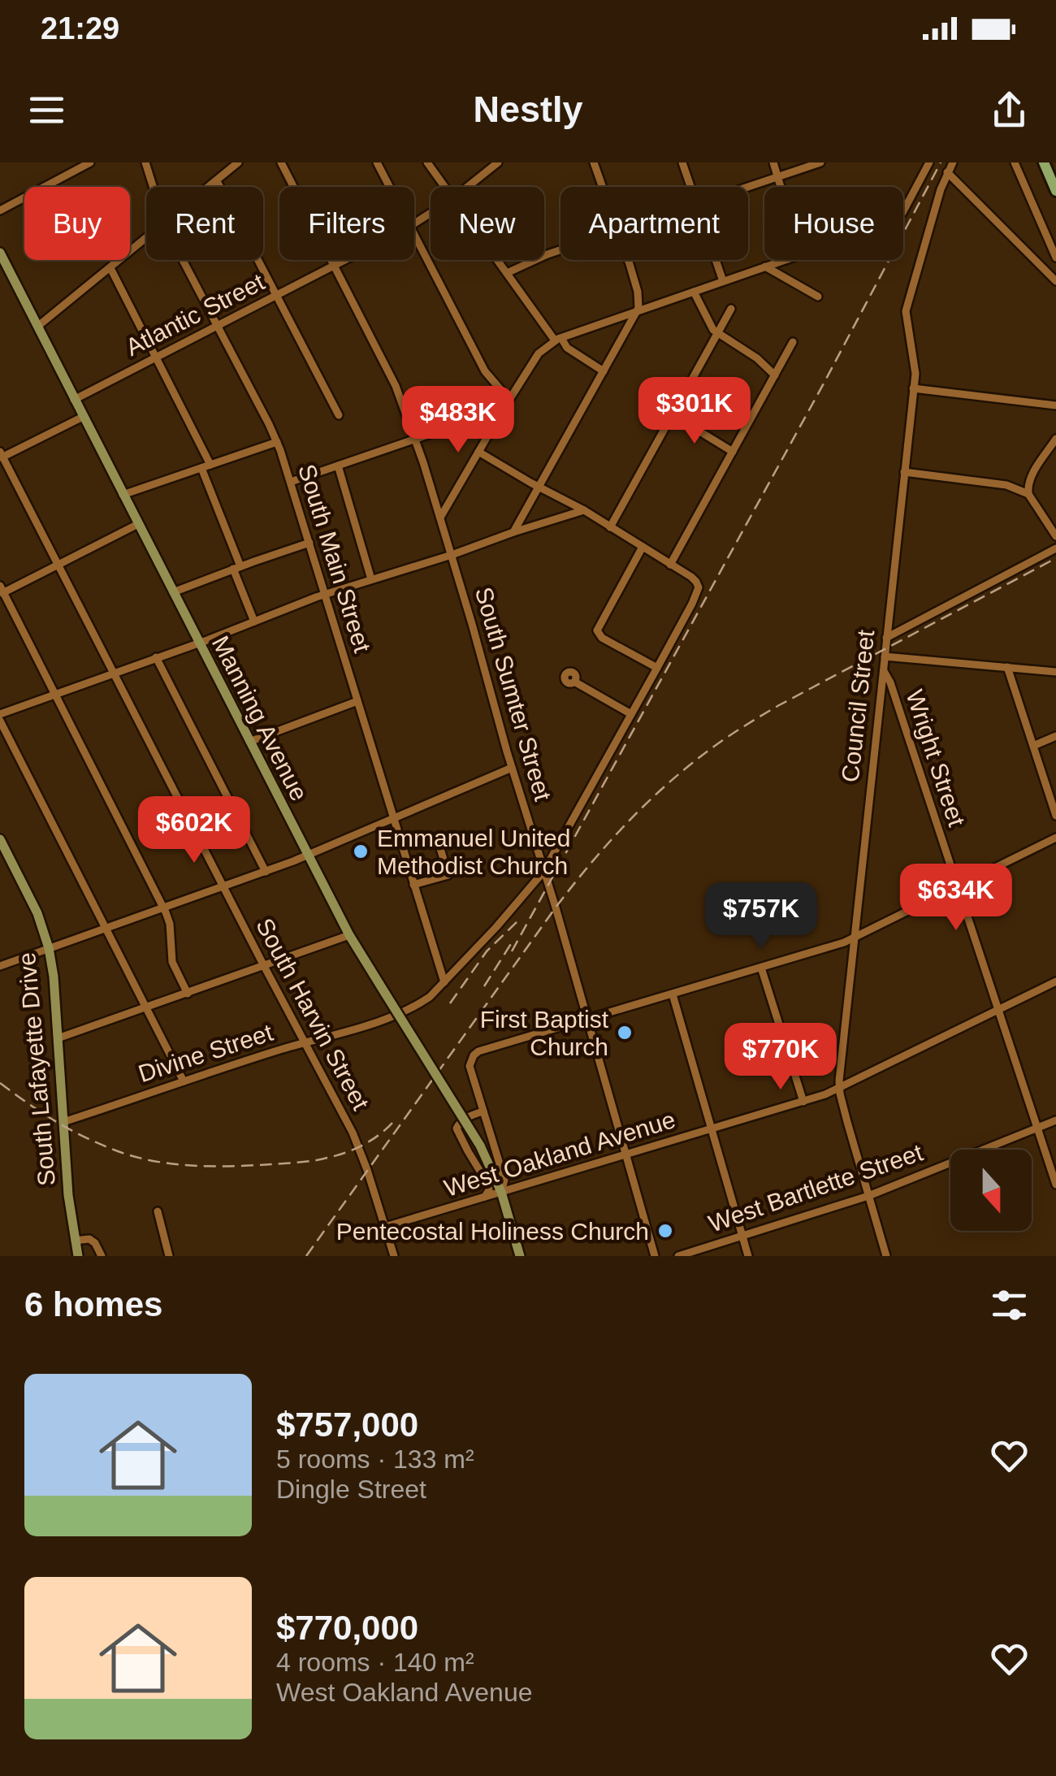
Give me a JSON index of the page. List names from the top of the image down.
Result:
{
  "streets": {
    "main road": ["Manning Avenue", "South Lafayette Drive"],
    "street": [
      "Atlantic Street",
      "South Main Street",
      "South Sumter Street",
      "Council Street",
      "Wright Street",
      "South Harvin Street",
      "Divine Street",
      "West Oakland Avenue",
      "West Bartlette Street"
    ]
  },
  "crossings": [
    ["Atlantic Street", "South Main Street"],
    ["Atlantic Street", "South Sumter Street"],
    ["Atlantic Street", "Manning Avenue"],
    ["South Main Street", "Divine Street"],
    ["South Sumter Street", "Divine Street"],
    ["South Sumter Street", "West Oakland Avenue"],
    ["Council Street", "Wright Street"],
    ["Council Street", "West Oakland Avenue"],
    ["Council Street", "West Bartlette Street"],
    ["Manning Avenue", "West Oakland Avenue"],
    ["Wright Street", "West Oakland Avenue"],
    ["Wright Street", "West Bartlette Street"],
    ["South Harvin Street", "Divine Street"],
    ["South Harvin Street", "West Oakland Avenue"],
    ["Divine Street", "South Lafayette Drive"]
  ],
  "places": ["Emmanuel United Methodist Church", "First Baptist Church", "Pentecostal Holiness Church"],
  "north": "bottom",
  "page": {
    "status": "21:29",
    "header": "Nestly",
    "chip": [
      "Buy",
      "Rent",
      "Filters",
      "New",
      "Apartment",
      "House"
    ],
    "price": [
      "$301K",
      "$483K",
      "$602K",
      "$634K",
      "$757K",
      "$770K"
    ],
    "heading": "6 homes",
    "list": [
      {
        "name": "$757,000",
        "note": "5 rooms · 133 m² · Dingle Street"
      },
      {
        "name": "$770,000",
        "note": "4 rooms · 140 m² · West Oakland Avenue"
      }
    ]
  }
}
